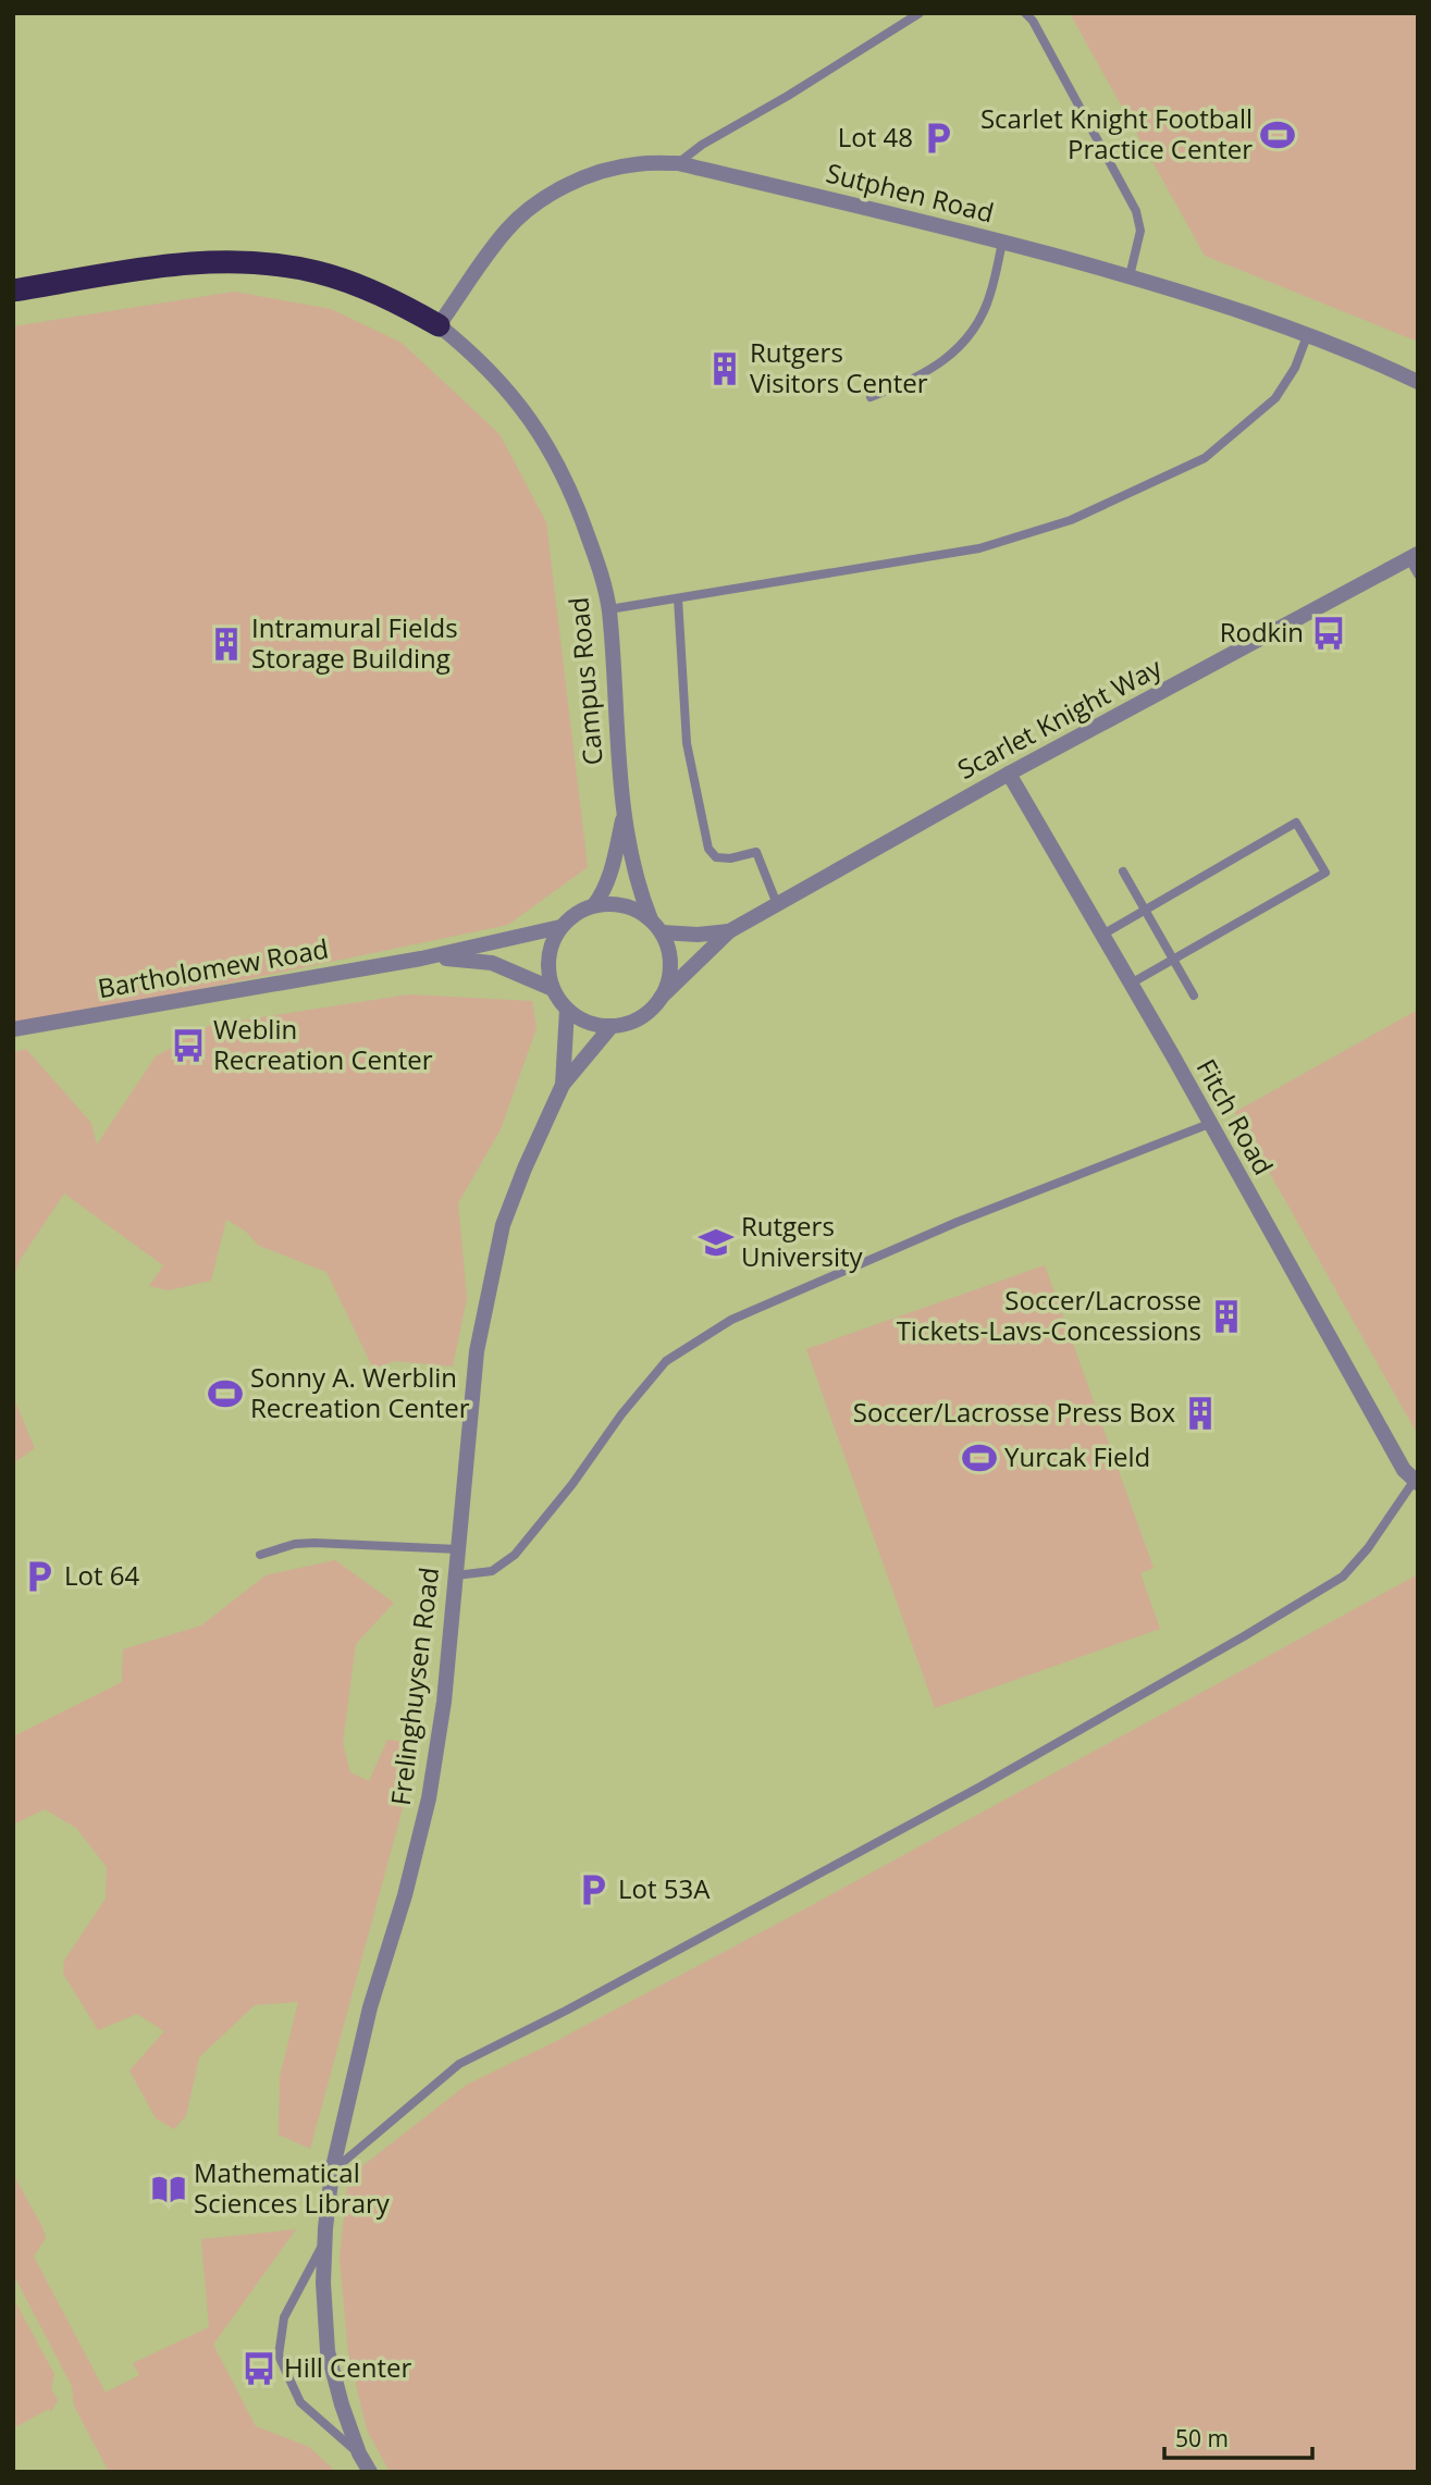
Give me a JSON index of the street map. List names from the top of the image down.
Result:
{
  "streets": {
    "street": [
      "Sutphen Road",
      "Campus Road",
      "Scarlet Knight Way",
      "Bartholomew Road",
      "Fitch Road",
      "Frelinghuysen Road"
    ]
  },
  "crossings": [
    ["Sutphen Road", "Campus Road"],
    ["Campus Road", "Bartholomew Road"],
    ["Campus Road", "Frelinghuysen Road"],
    ["Scarlet Knight Way", "Fitch Road"],
    ["Bartholomew Road", "Frelinghuysen Road"]
  ],
  "places": {
    "sports": ["Scarlet Knight Football Practice Center", "Sonny A. Werblin Recreation Center", "Yurcak Field"],
    "parking": ["Lot 48", "Lot 64", "Lot 53A"],
    "building": [
      "Rutgers Visitors Center",
      "Intramural Fields Storage Building",
      "Soccer/Lacrosse Tickets-Lavs-Concessions",
      "Soccer/Lacrosse Press Box"
    ],
    "bus stop": ["Rodkin", "Weblin Recreation Center", "Hill Center"],
    "school or university": ["Rutgers University"],
    "library": ["Mathematical Sciences Library"]
  },
  "scale_bar": "50 m"
}
